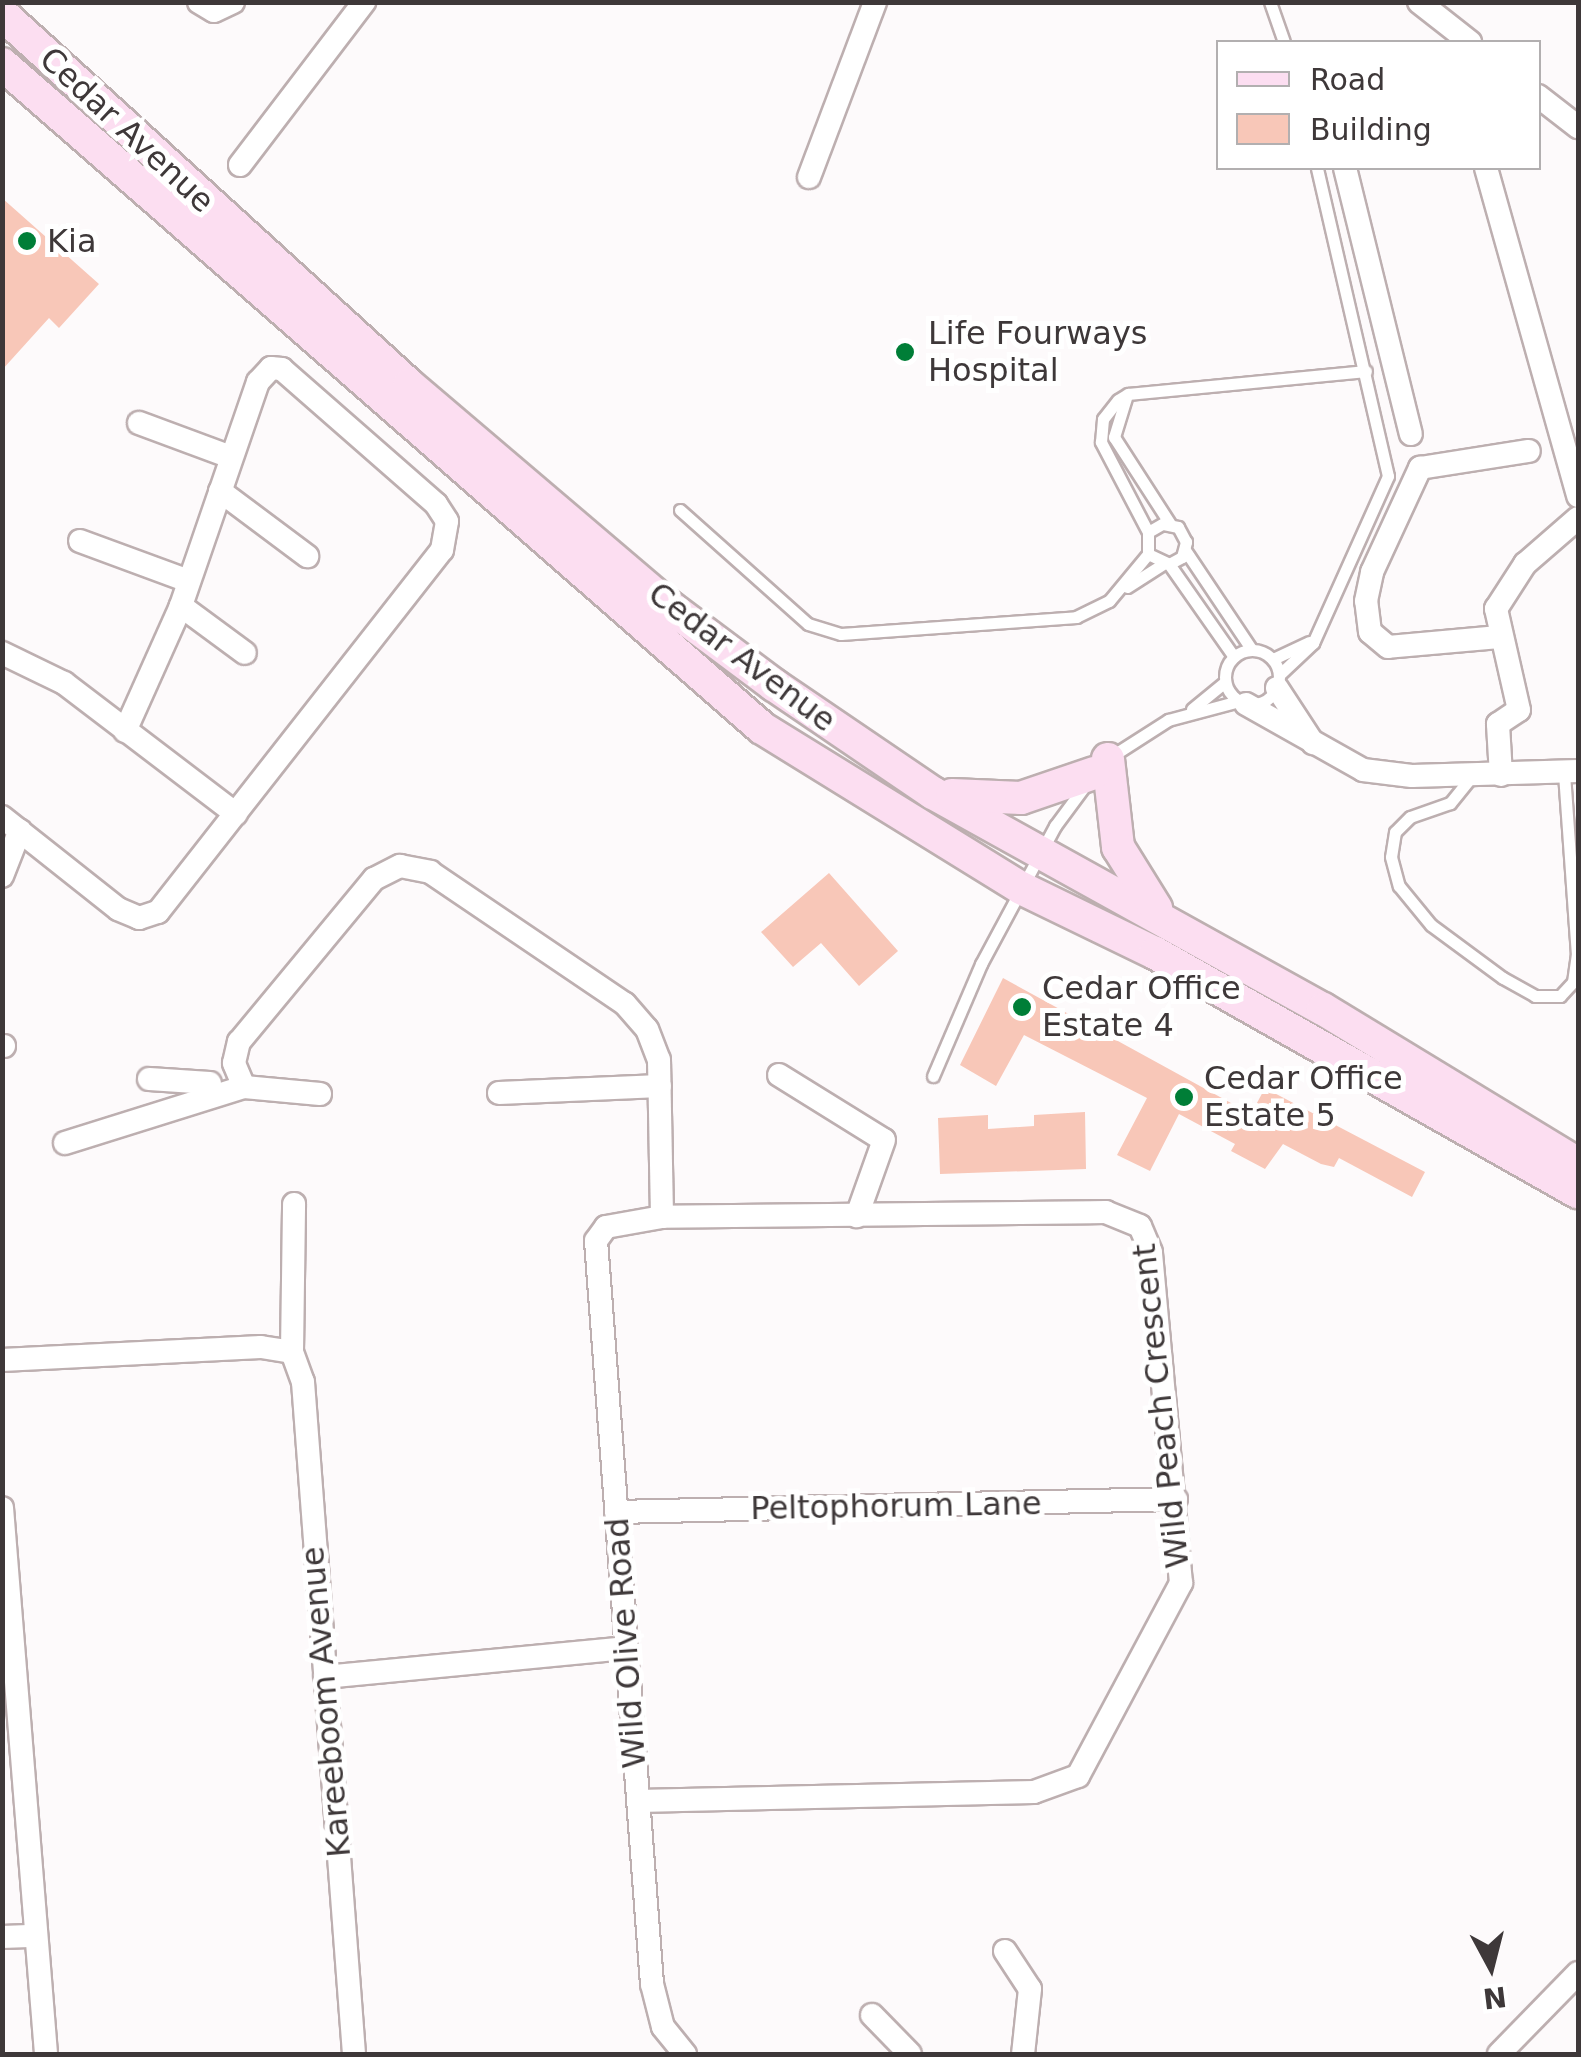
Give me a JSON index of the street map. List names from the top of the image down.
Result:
{
  "streets": {
    "main road": ["Cedar Avenue"],
    "street": [
      "Wild Peach Crescent",
      "Peltophorum Lane",
      "Wild Olive Road",
      "Kareeboom Avenue"
    ]
  },
  "crossings": [
    ["Wild Peach Crescent", "Peltophorum Lane"],
    ["Wild Peach Crescent", "Wild Olive Road"],
    ["Peltophorum Lane", "Wild Olive Road"]
  ],
  "places": [
    "Kia",
    "Life Fourways Hospital",
    "Cedar Office Estate 4",
    "Cedar Office Estate 5"
  ],
  "legend": ["Road", "Building"],
  "north": "bottom"
}
